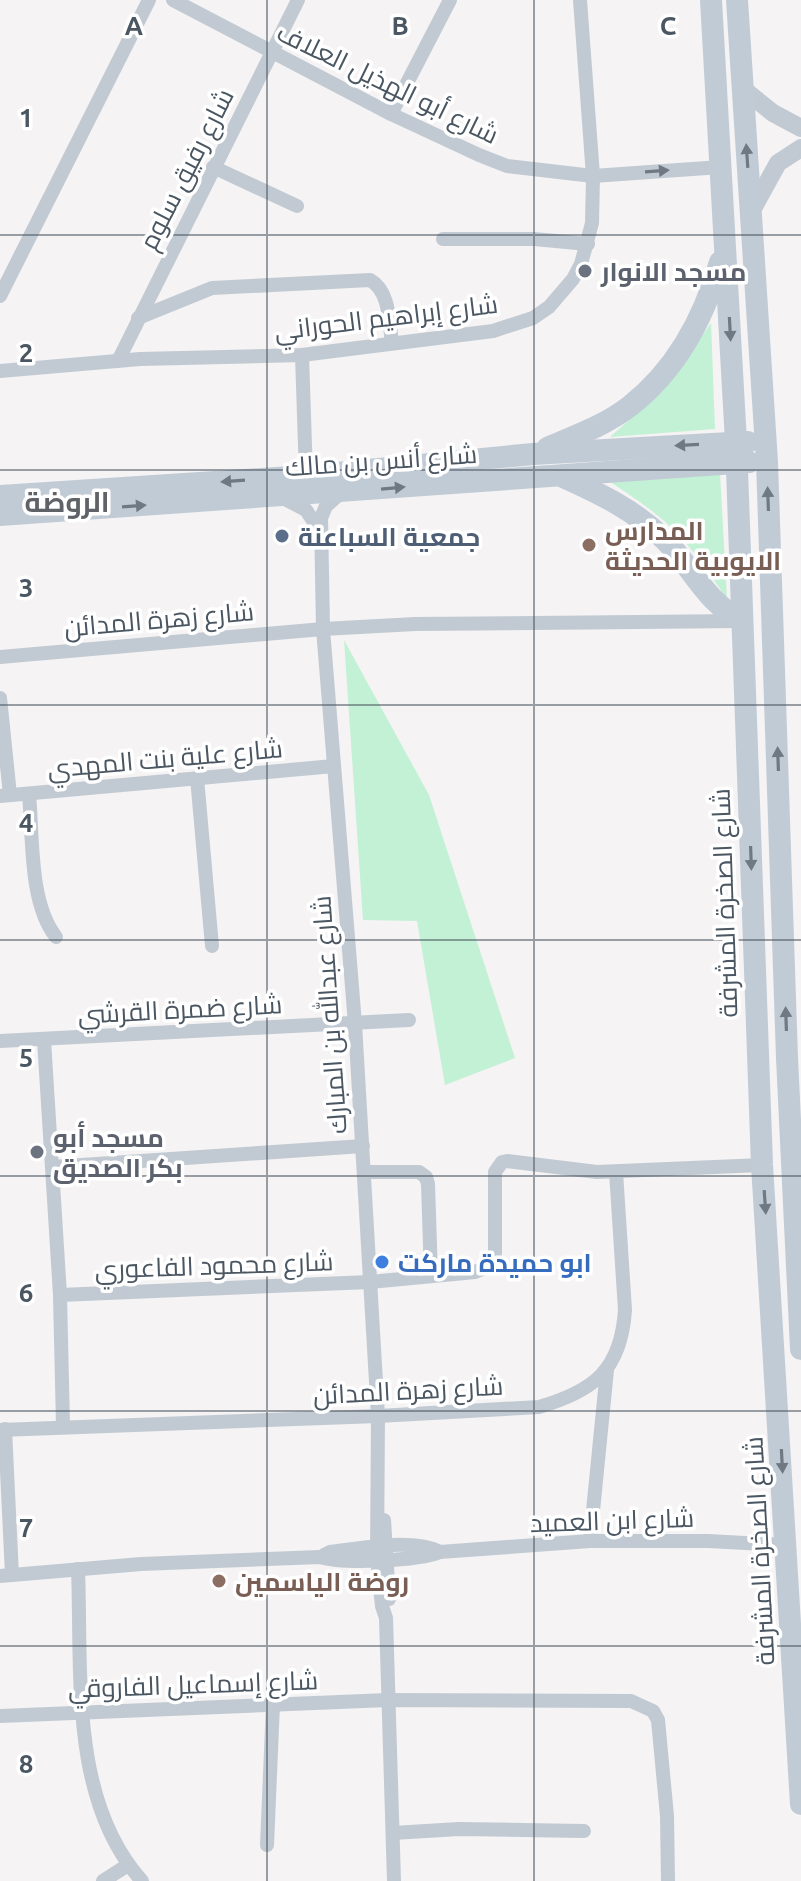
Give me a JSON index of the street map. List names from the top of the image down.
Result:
{
  "streets": {
    "main road": ["شارع أنس بن مالك", "شارع الصخرة المشرفة"],
    "street": [
      "شارع أبو الهذيل العلاف",
      "شارع رفيق سلوم",
      "شارع إبراهيم الحوراني",
      "شارع زهرة المدائن",
      "شارع علية بنت المهدي",
      "شارع ضمرة القرشي",
      "شارع عبدالله بن المبارك",
      "شارع محمود الفاعوري",
      "شارع ابن العميد",
      "شارع إسماعيل الفاروقي"
    ]
  },
  "crossings": [
    ["شارع أبو الهذيل العلاف", "شارع رفيق سلوم"],
    ["شارع أبو الهذيل العلاف", "شارع إبراهيم الحوراني"],
    ["شارع أبو الهذيل العلاف", "شارع الصخرة المشرفة"],
    ["شارع رفيق سلوم", "شارع إبراهيم الحوراني"],
    ["شارع أنس بن مالك", "شارع الصخرة المشرفة"],
    ["شارع أنس بن مالك", "شارع عبدالله بن المبارك"],
    ["شارع زهرة المدائن", "شارع الصخرة المشرفة"],
    ["شارع زهرة المدائن", "شارع عبدالله بن المبارك"],
    ["شارع علية بنت المهدي", "شارع عبدالله بن المبارك"],
    ["شارع الصخرة المشرفة", "شارع ابن العميد"],
    ["شارع ضمرة القرشي", "شارع عبدالله بن المبارك"],
    ["شارع عبدالله بن المبارك", "شارع محمود الفاعوري"],
    ["شارع عبدالله بن المبارك", "شارع ابن العميد"],
    ["شارع عبدالله بن المبارك", "شارع إسماعيل الفاروقي"]
  ],
  "districts": ["الروضة"],
  "places": [
    "مسجد الانوار",
    "جمعية السباعنة",
    "المدارس الايوبية الحديثة",
    "مسجد أبو بكر الصديق",
    "ابو حميدة ماركت",
    "روضة الياسمين"
  ],
  "grid": {
    "columns": ["A", "B", "C"],
    "rows": [
      "1",
      "2",
      "3",
      "4",
      "5",
      "6",
      "7",
      "8"
    ]
  }
}
